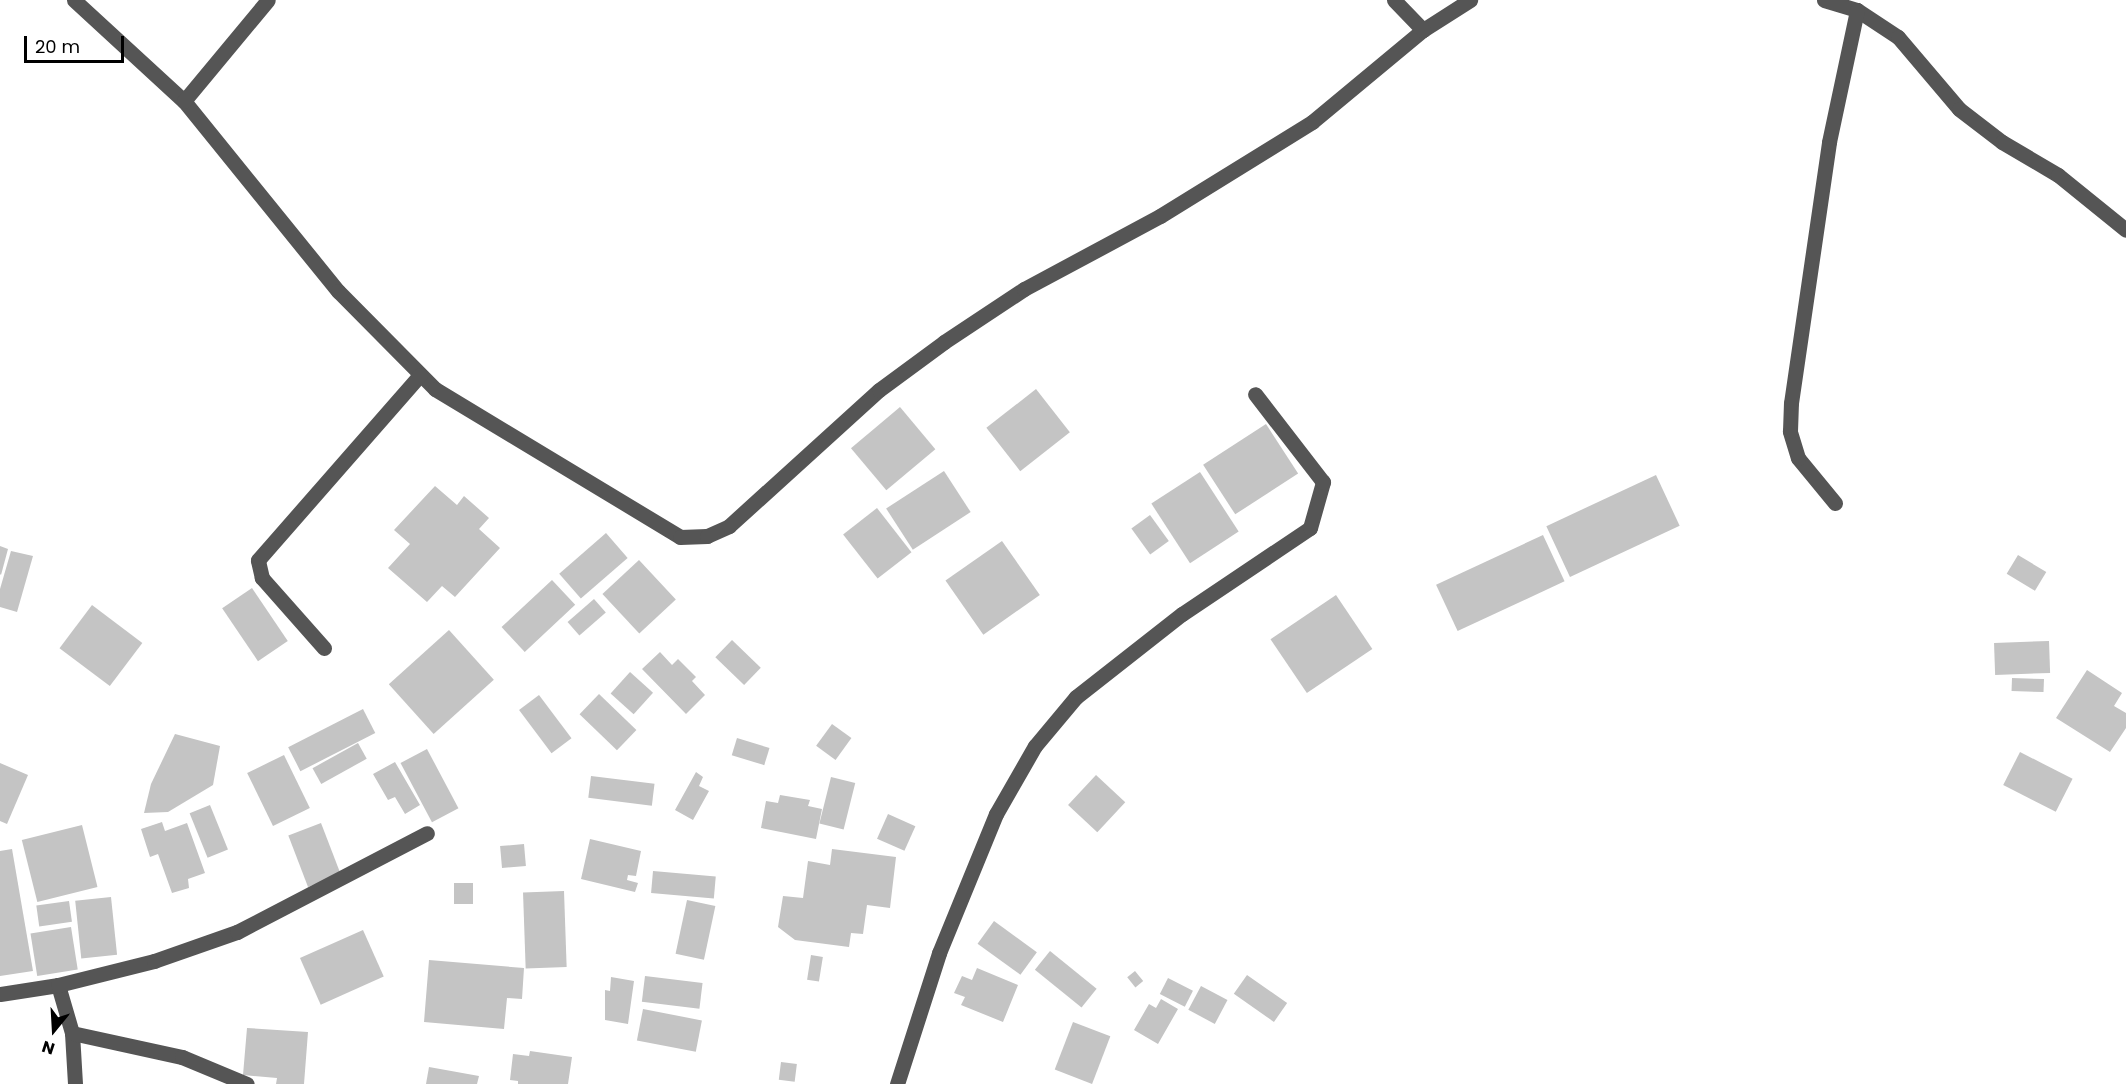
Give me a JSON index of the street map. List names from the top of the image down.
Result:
{
  "scale_bar": "20 m",
  "north": "bottom"
}
